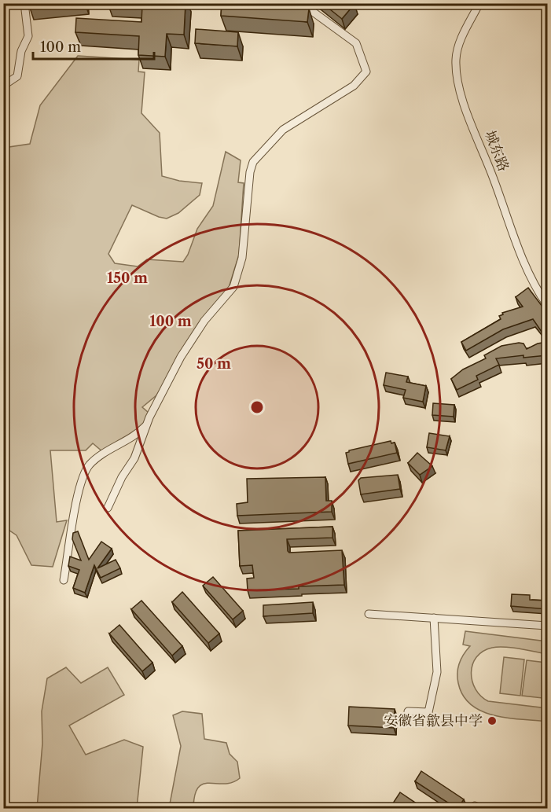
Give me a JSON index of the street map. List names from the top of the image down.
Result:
{
  "streets": {
    "street": ["城东路"]
  },
  "places": ["安徽省歙县中学"],
  "scale_bar": "100 m",
  "rings": ["150 m", "100 m", "50 m"]
}
